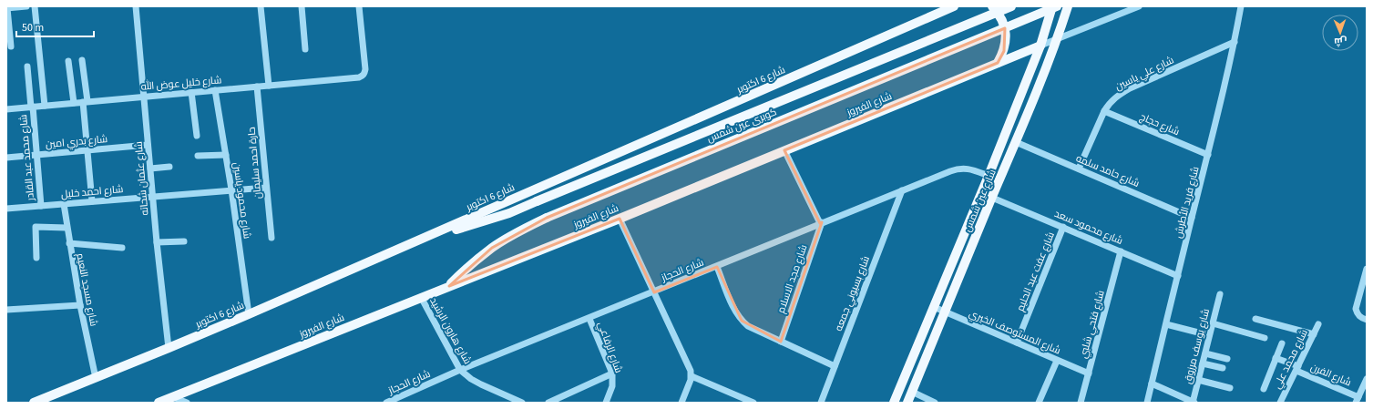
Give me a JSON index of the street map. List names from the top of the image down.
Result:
{
  "streets": {
    "main road": [
      "شارع 6 اكتوبر",
      "شارع الفيروز",
      "كوبرى عين شمس",
      "شارع عين شمس"
    ],
    "street": [
      "شارع علي ياسين",
      "شارع خليل عوض الله",
      "شارع حجاج",
      "شارع بدري امين",
      "شارع محمد عبد القادر",
      "حارة احمد سليمان",
      "شارع حامد سلمه",
      "شارع عثمان شحاته",
      "شارع احمد خليل",
      "شارع محمود ياسين",
      "شارع فريد الأطرش",
      "شارع محمود سعد",
      "شارع الحجاز",
      "شارع عفت عبد الحليم",
      "شارع مجد الاسلام",
      "شارع مسجد النعيم",
      "شارع بسيوني جمعه",
      "شارع فتحي شلبي",
      "شارع هارون الرشيد",
      "شارع المستوصف الخيري",
      "شارع يوسف مرزوق",
      "شارع الرفاعي",
      "شارع محمد علي",
      "شارع الفرن"
    ]
  },
  "crossings": [
    ["شارع علي ياسين", "شارع حجاج"],
    ["شارع علي ياسين", "شارع حامد سلمه"],
    ["شارع علي ياسين", "شارع فريد الأطرش"],
    ["شارع 6 اكتوبر", "كوبرى عين شمس"],
    ["شارع 6 اكتوبر", "شارع عثمان شحاته"],
    ["شارع 6 اكتوبر", "شارع محمود ياسين"],
    ["شارع 6 اكتوبر", "شارع مسجد النعيم"],
    ["شارع خليل عوض الله", "شارع محمد عبد القادر"],
    ["شارع خليل عوض الله", "حارة احمد سليمان"],
    ["شارع خليل عوض الله", "شارع عثمان شحاته"],
    ["شارع خليل عوض الله", "شارع محمود ياسين"],
    ["شارع الفيروز", "كوبرى عين شمس"],
    ["شارع الفيروز", "شارع عين شمس"],
    ["شارع الفيروز", "شارع هارون الرشيد"],
    ["شارع حجاج", "شارع فريد الأطرش"],
    ["شارع بدري امين", "شارع محمد عبد القادر"],
    ["شارع بدري امين", "شارع عثمان شحاته"],
    ["شارع محمد عبد القادر", "شارع احمد خليل"],
    ["حارة احمد سليمان", "شارع احمد خليل"],
    ["شارع حامد سلمه", "شارع عين شمس"],
    ["شارع حامد سلمه", "شارع فريد الأطرش"],
    ["شارع عثمان شحاته", "شارع احمد خليل"],
    ["شارع احمد خليل", "شارع محمود ياسين"],
    ["شارع احمد خليل", "شارع مسجد النعيم"],
    ["شارع عين شمس", "شارع محمود سعد"],
    ["شارع عين شمس", "شارع الحجاز"],
    ["شارع عين شمس", "شارع المستوصف الخيري"],
    ["شارع فريد الأطرش", "شارع محمود سعد"],
    ["شارع محمود سعد", "شارع عفت عبد الحليم"],
    ["شارع محمود سعد", "شارع فتحي شلبي"],
    ["شارع الحجاز", "شارع مجد الاسلام"],
    ["شارع الحجاز", "شارع بسيوني جمعه"],
    ["شارع الحجاز", "شارع هارون الرشيد"],
    ["شارع الحجاز", "شارع الرفاعي"],
    ["شارع عفت عبد الحليم", "شارع المستوصف الخيري"],
    ["شارع فتحي شلبي", "شارع المستوصف الخيري"],
    ["شارع محمد علي", "شارع الفرن"]
  ],
  "scale_bar": "50 m",
  "north": "bottom"
}
